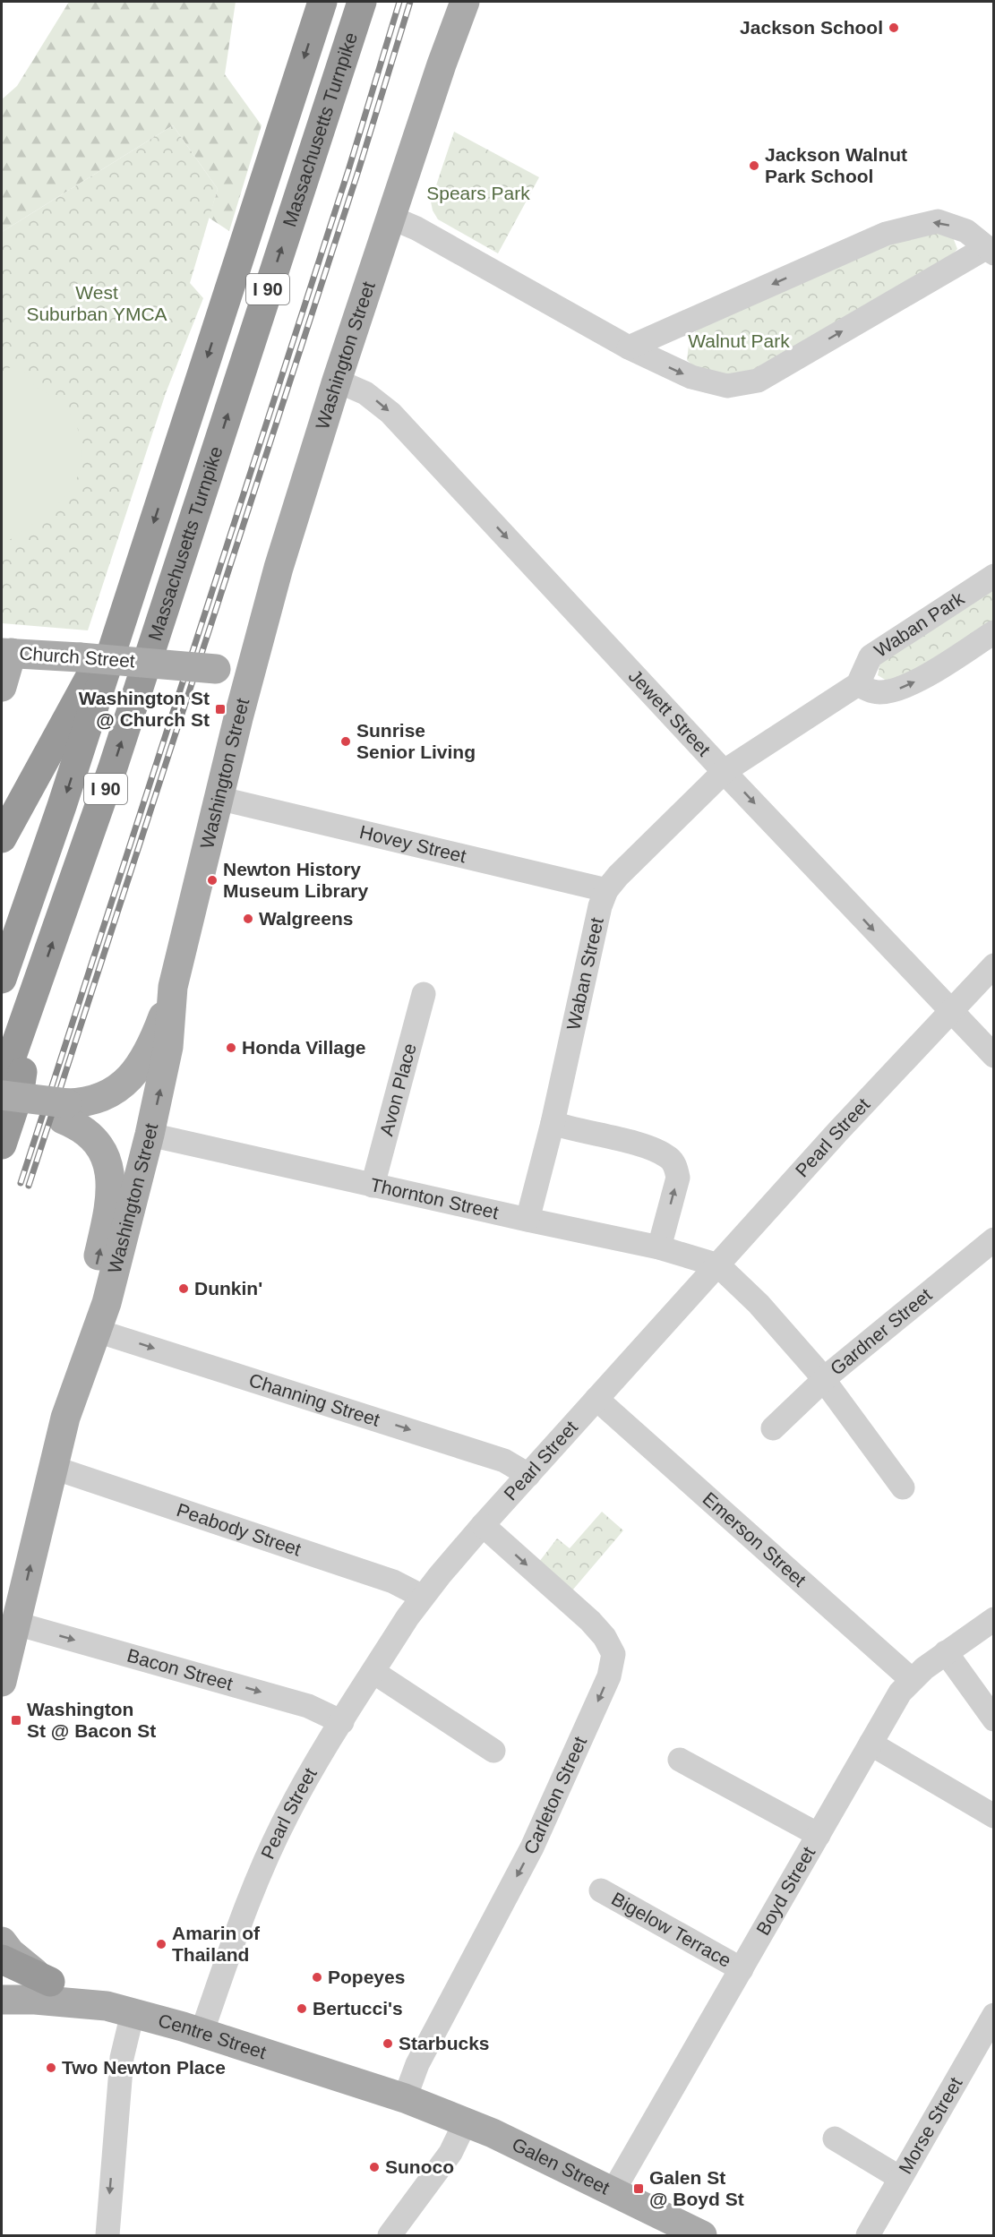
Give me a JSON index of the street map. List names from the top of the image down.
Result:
{
  "streets": {
    "highway": ["Massachusetts Turnpike", "I 90"],
    "main road": [
      "Washington Street",
      "Church Street",
      "Centre Street",
      "Galen Street"
    ],
    "street": [
      "Waban Park",
      "Jewett Street",
      "Hovey Street",
      "Waban Street",
      "Avon Place",
      "Pearl Street",
      "Thornton Street",
      "Gardner Street",
      "Channing Street",
      "Peabody Street",
      "Emerson Street",
      "Bacon Street",
      "Carleton Street",
      "Boyd Street",
      "Bigelow Terrace",
      "Morse Street"
    ]
  },
  "crossings": [
    ["Washington Street", "Church Street"],
    ["Washington Street", "Jewett Street"],
    ["Washington Street", "Hovey Street"],
    ["Washington Street", "Thornton Street"],
    ["Washington Street", "Channing Street"],
    ["Washington Street", "Peabody Street"],
    ["Washington Street", "Bacon Street"],
    ["Jewett Street", "Waban Street"],
    ["Jewett Street", "Pearl Street"],
    ["Hovey Street", "Waban Street"],
    ["Waban Street", "Thornton Street"],
    ["Avon Place", "Thornton Street"],
    ["Pearl Street", "Thornton Street"],
    ["Pearl Street", "Channing Street"],
    ["Pearl Street", "Peabody Street"],
    ["Pearl Street", "Emerson Street"],
    ["Pearl Street", "Bacon Street"],
    ["Pearl Street", "Carleton Street"],
    ["Pearl Street", "Centre Street"],
    ["Emerson Street", "Boyd Street"],
    ["Carleton Street", "Centre Street"],
    ["Carleton Street", "Galen Street"],
    ["Boyd Street", "Bigelow Terrace"],
    ["Boyd Street", "Galen Street"],
    ["Centre Street", "Galen Street"]
  ],
  "one_way": [
    "Jewett Street",
    "Channing Street",
    "Bacon Street",
    "Carleton Street"
  ],
  "parks": ["Spears Park", "West Suburban YMCA", "Walnut Park"],
  "places": {
    "other": [
      "Jackson School",
      "Jackson Walnut Park School",
      "Sunrise Senior Living",
      "Newton History Museum Library",
      "Walgreens",
      "Honda Village",
      "Dunkin'",
      "Amarin of Thailand",
      "Popeyes",
      "Bertucci's",
      "Starbucks",
      "Two Newton Place",
      "Sunoco"
    ],
    "transit": ["Washington St @ Church St", "Washington St @ Bacon St", "Galen St @ Boyd St"]
  }
}
